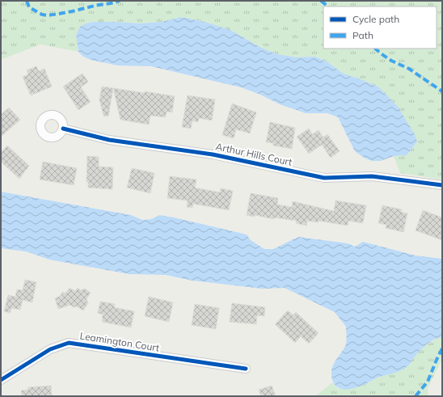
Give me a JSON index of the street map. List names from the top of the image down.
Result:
{
  "streets": {
    "street": ["Arthur Hills Court", "Leamington Court"]
  },
  "legend": ["Cycle path", "Path"]
}
